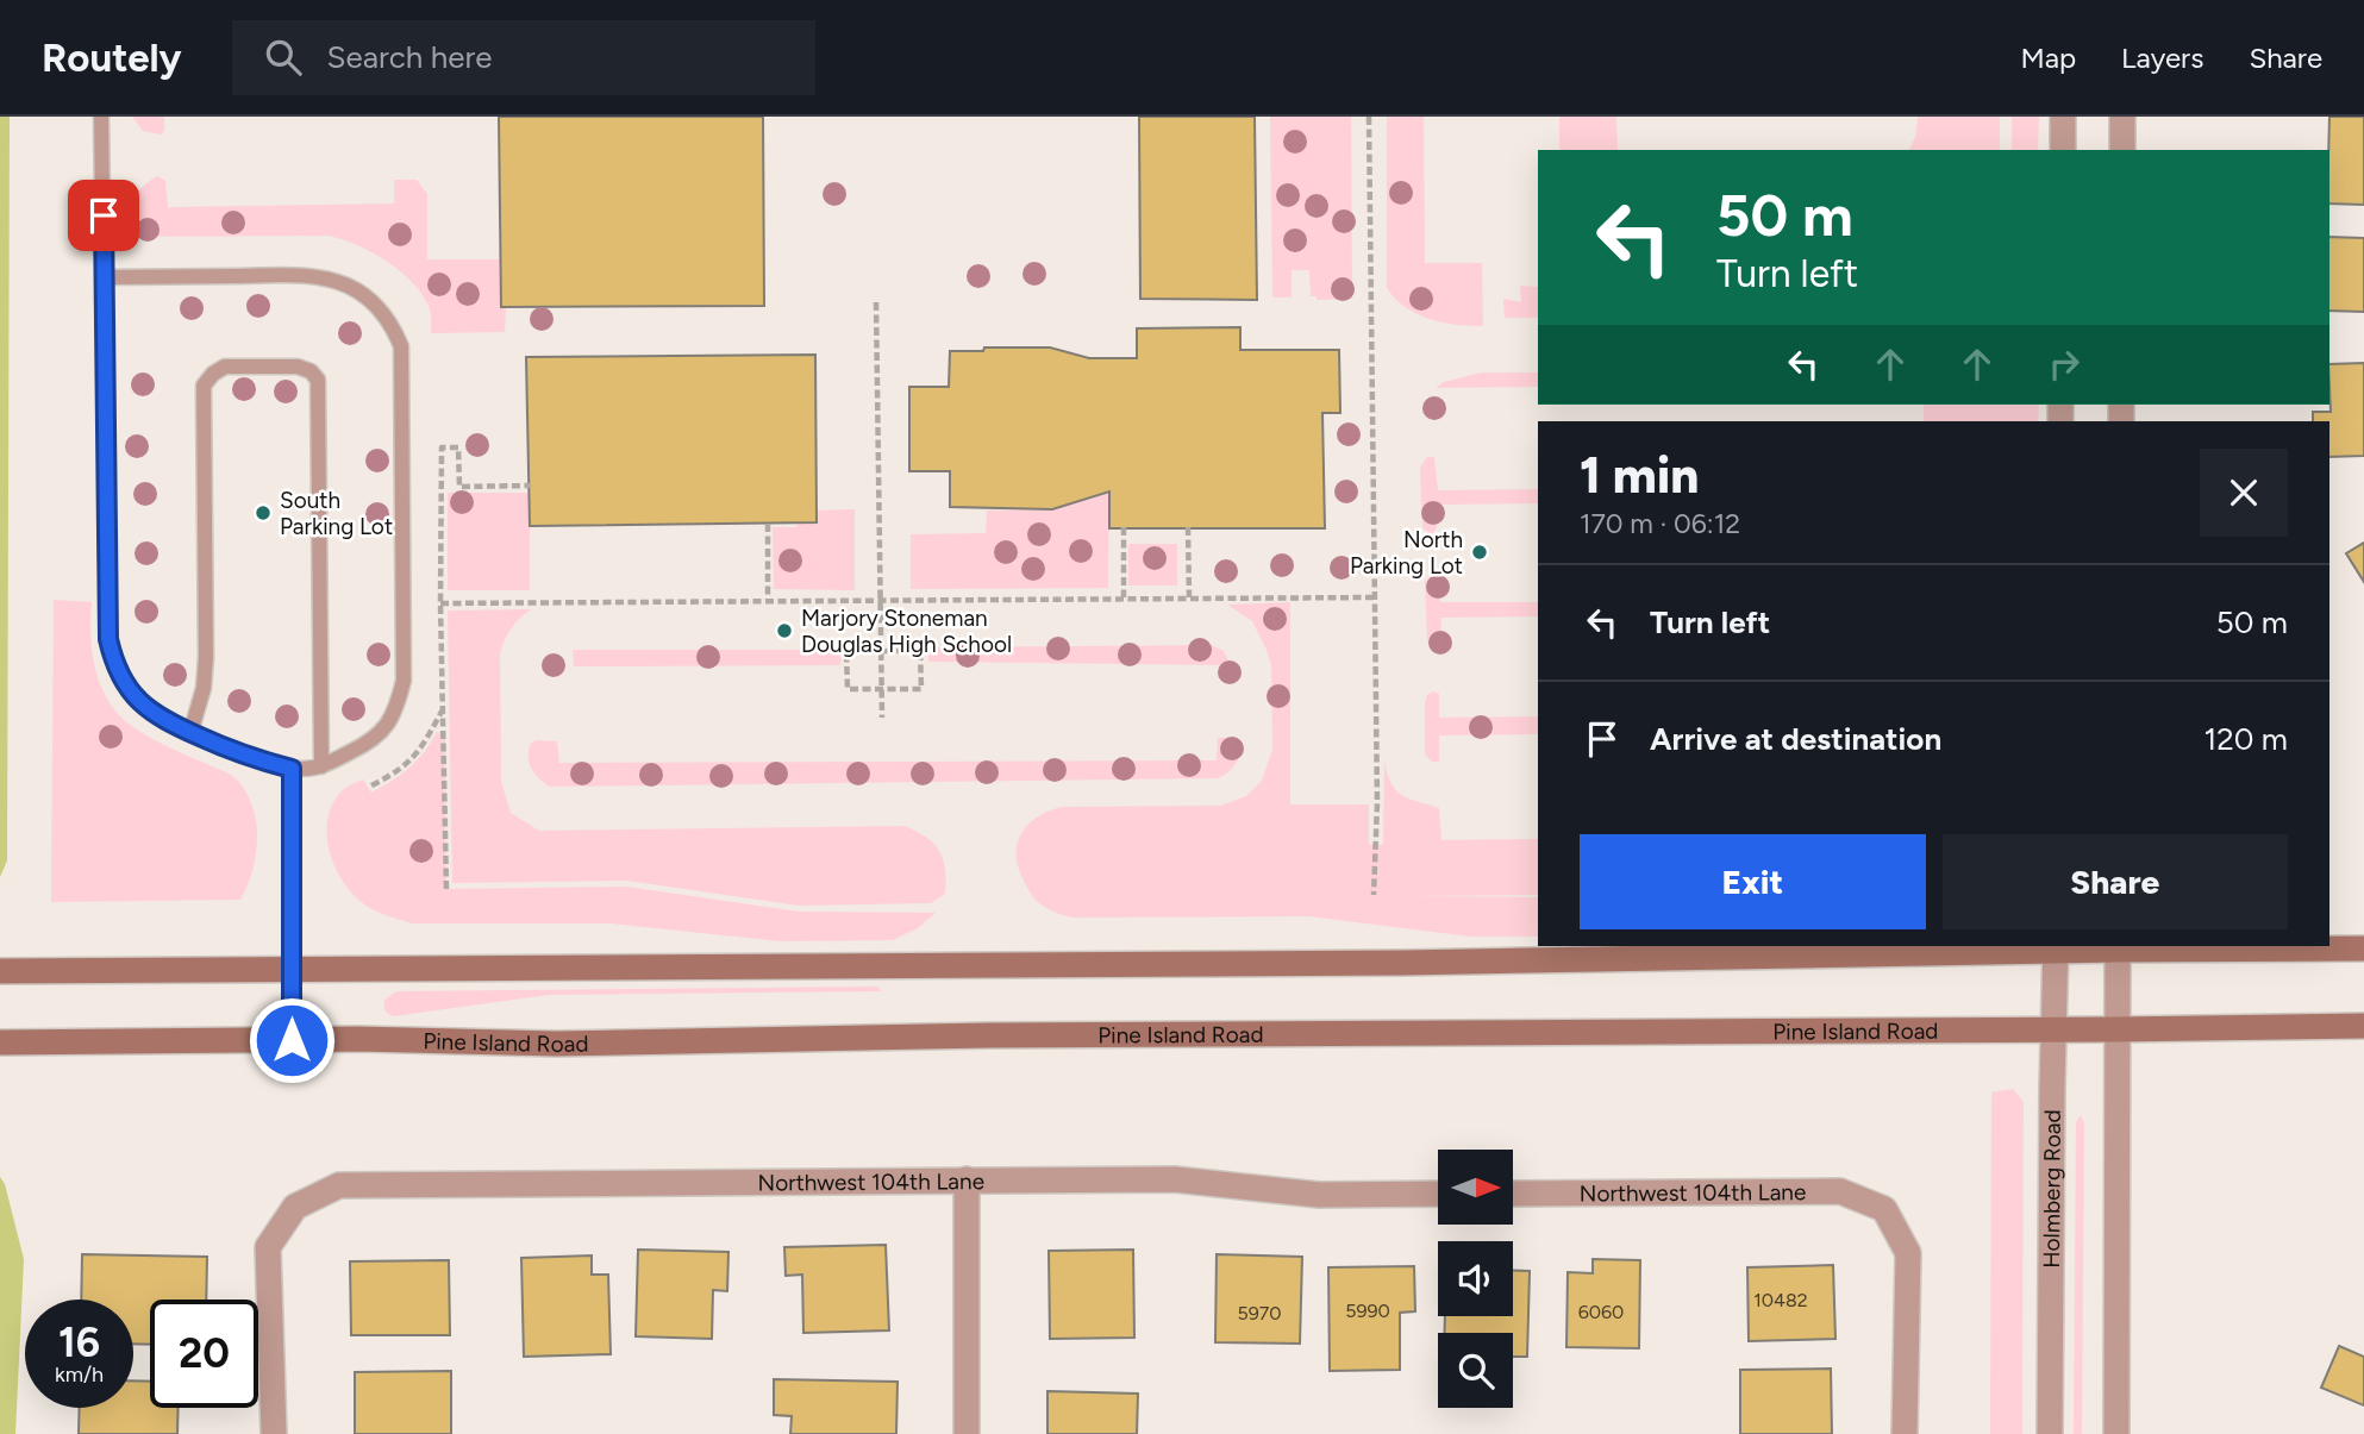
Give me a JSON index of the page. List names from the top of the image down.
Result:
{
  "streets": {
    "main road": ["Pine Island Road"],
    "street": ["Northwest 104th Lane", "Holmberg Road"]
  },
  "crossings": [
    ["Pine Island Road", "Holmberg Road"]
  ],
  "places": ["South Parking Lot", "North Parking Lot", "Marjory Stoneman Douglas High School"],
  "house_numbers": [
    "10482",
    "5990",
    "6060",
    "5970"
  ],
  "north": "right",
  "page": {
    "header": "Routely",
    "search": "Search here",
    "nav": ["Map", "Layers", "Share"],
    "turn": ["50 m", "Turn left"],
    "heading": ["1 min", "170 m · 06:12"],
    "list": [
      {
        "name": "Turn left",
        "value": "50 m"
      },
      {
        "name": "Arrive at destination",
        "value": "120 m"
      }
    ],
    "buttons": ["Exit", "Share"],
    "speed": "16 km/h",
    "limit": "20"
  }
}
